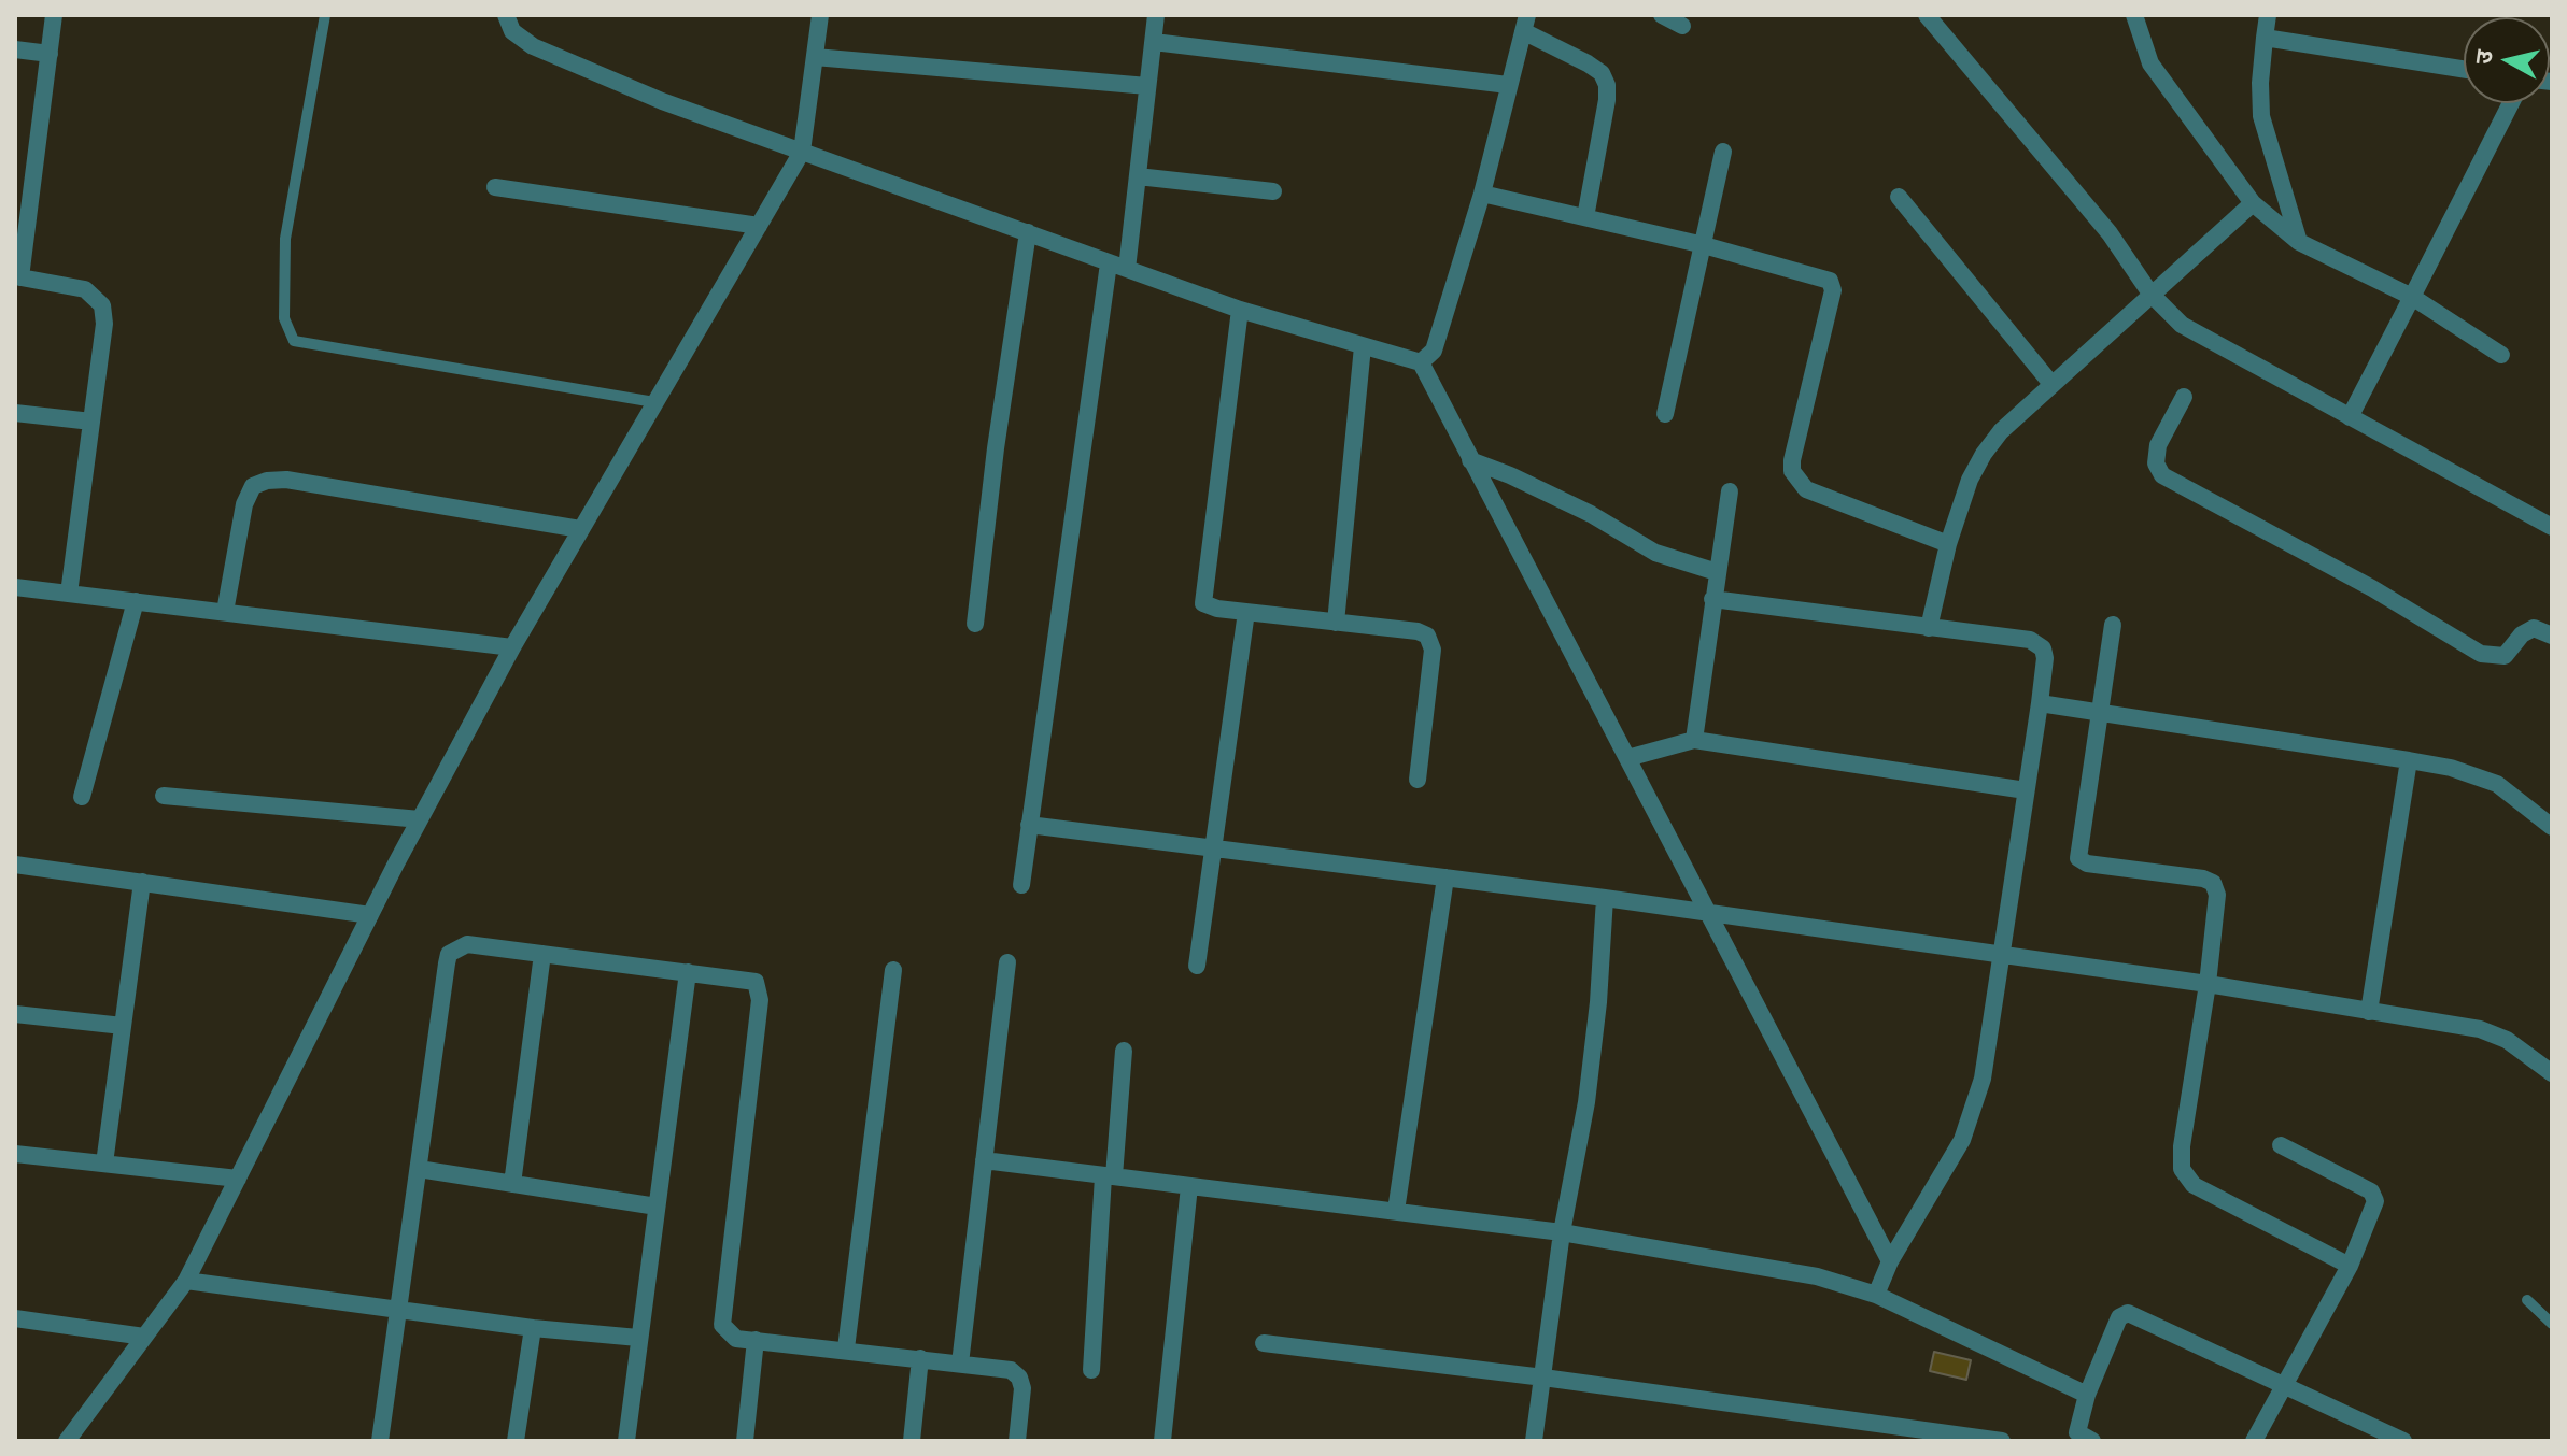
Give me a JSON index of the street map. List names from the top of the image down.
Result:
{
  "north": "left"
}
